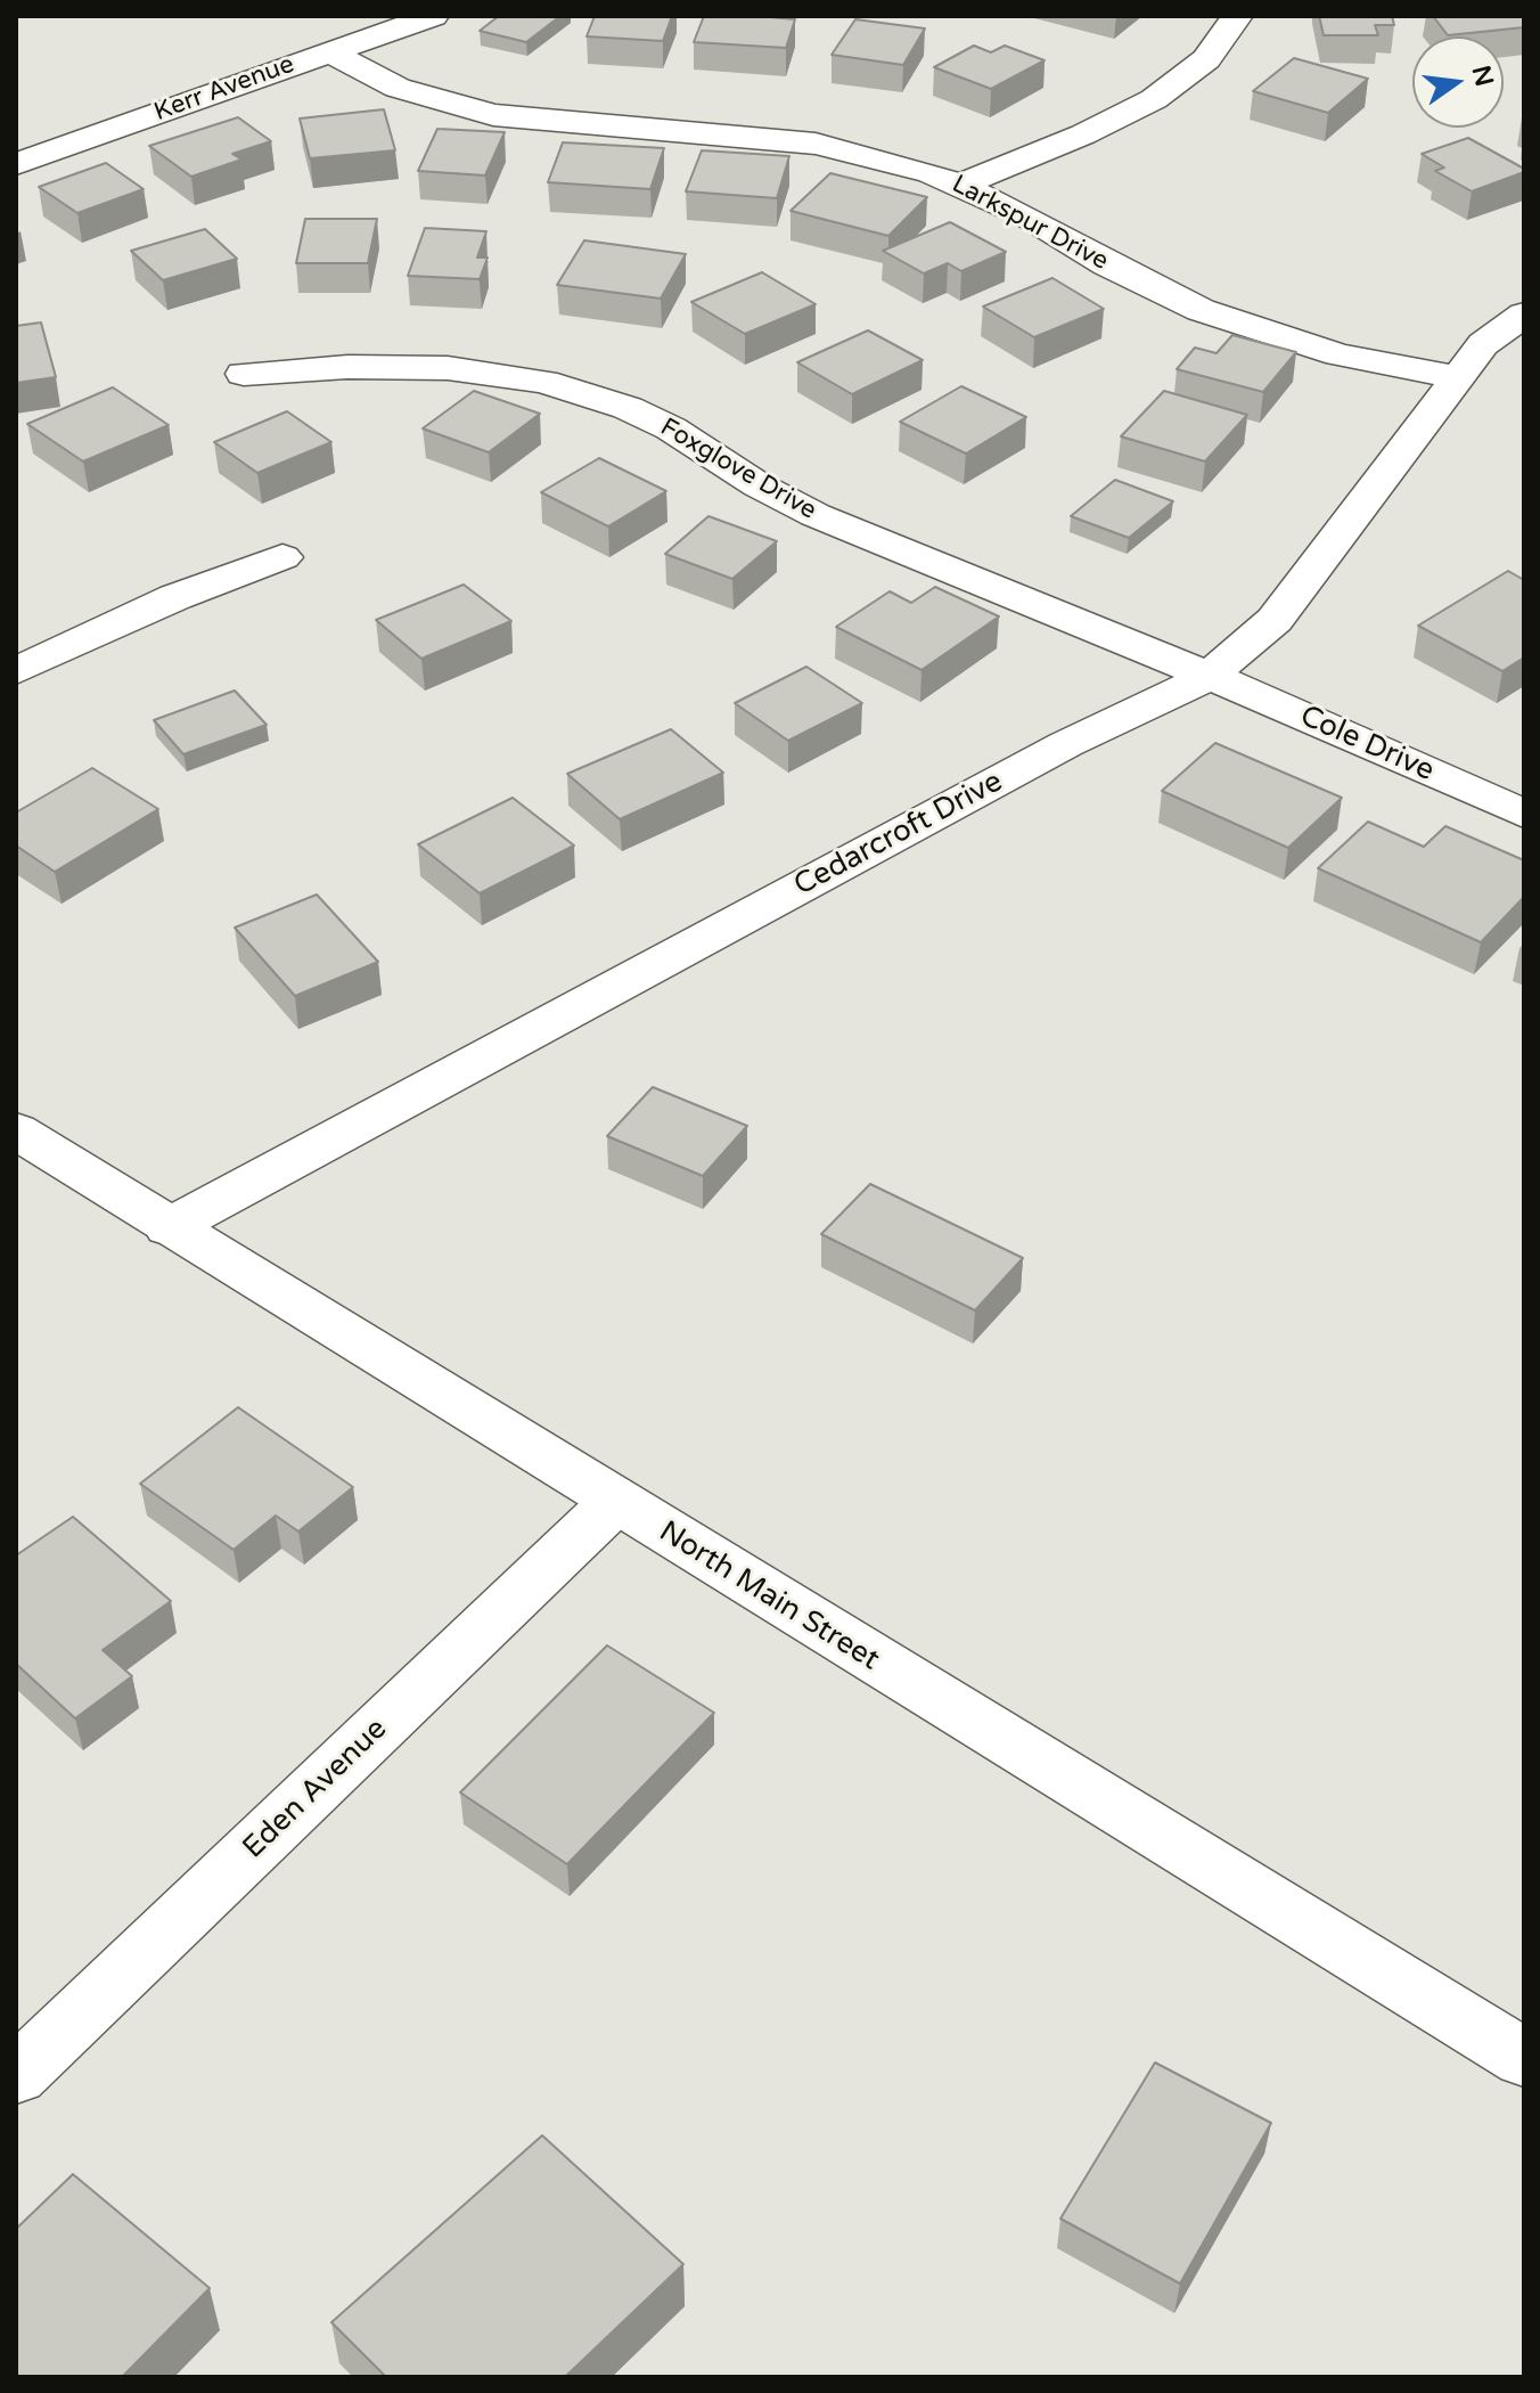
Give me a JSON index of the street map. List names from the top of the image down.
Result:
{
  "streets": {
    "street": [
      "Kerr Avenue",
      "Larkspur Drive",
      "Foxglove Drive",
      "Cole Drive",
      "Cedarcroft Drive",
      "North Main Street",
      "Eden Avenue"
    ]
  },
  "crossings": [
    ["Kerr Avenue", "Larkspur Drive"],
    ["Larkspur Drive", "Cedarcroft Drive"],
    ["Foxglove Drive", "Cole Drive"],
    ["Foxglove Drive", "Cedarcroft Drive"],
    ["Cole Drive", "Cedarcroft Drive"],
    ["Cedarcroft Drive", "North Main Street"],
    ["North Main Street", "Eden Avenue"]
  ],
  "north": "right"
}
